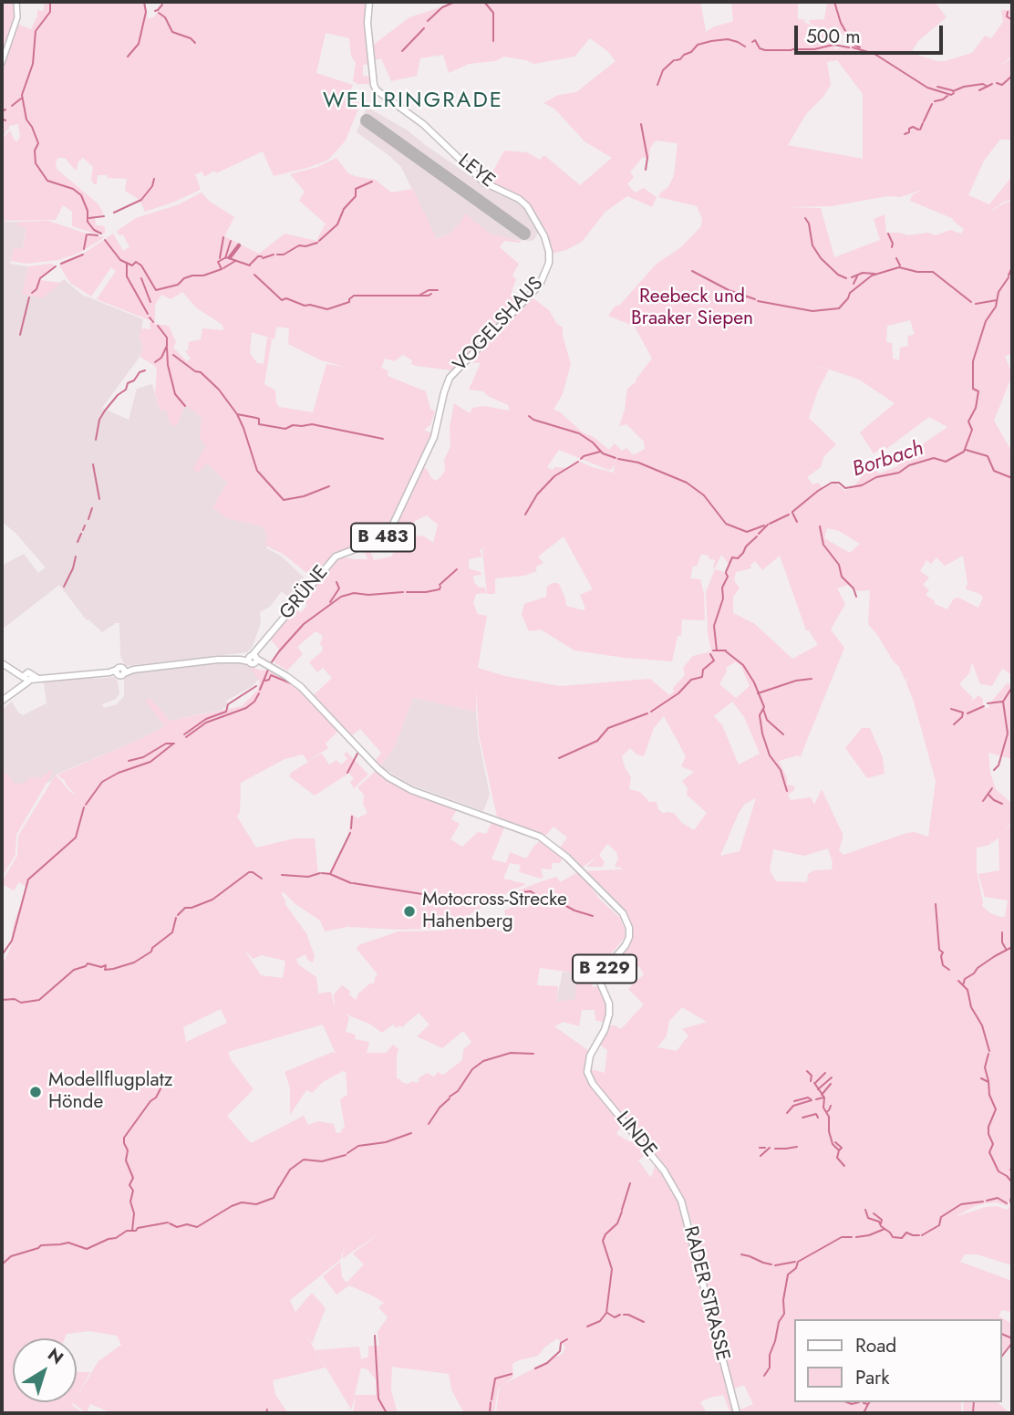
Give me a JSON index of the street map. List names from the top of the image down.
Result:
{
  "streets": {
    "main road": [
      "LEYE",
      "VOGELSHAUS",
      "B 483",
      "GRÜNE",
      "B 229",
      "LINDE",
      "RADER STRASSE"
    ]
  },
  "crossings": [
    ["LEYE", "VOGELSHAUS"],
    ["VOGELSHAUS", "GRÜNE"],
    ["GRÜNE", "LINDE"],
    ["LINDE", "RADER STRASSE"]
  ],
  "districts": ["WELLRINGRADE"],
  "water": ["Borbach"],
  "parks": ["Reebeck und Braaker Siepen"],
  "places": ["Motocross-Strecke Hahenberg", "Modellflugplatz Hönde"],
  "legend": ["Road", "Park"],
  "scale_bar": "500 m",
  "north": "top right"
}
